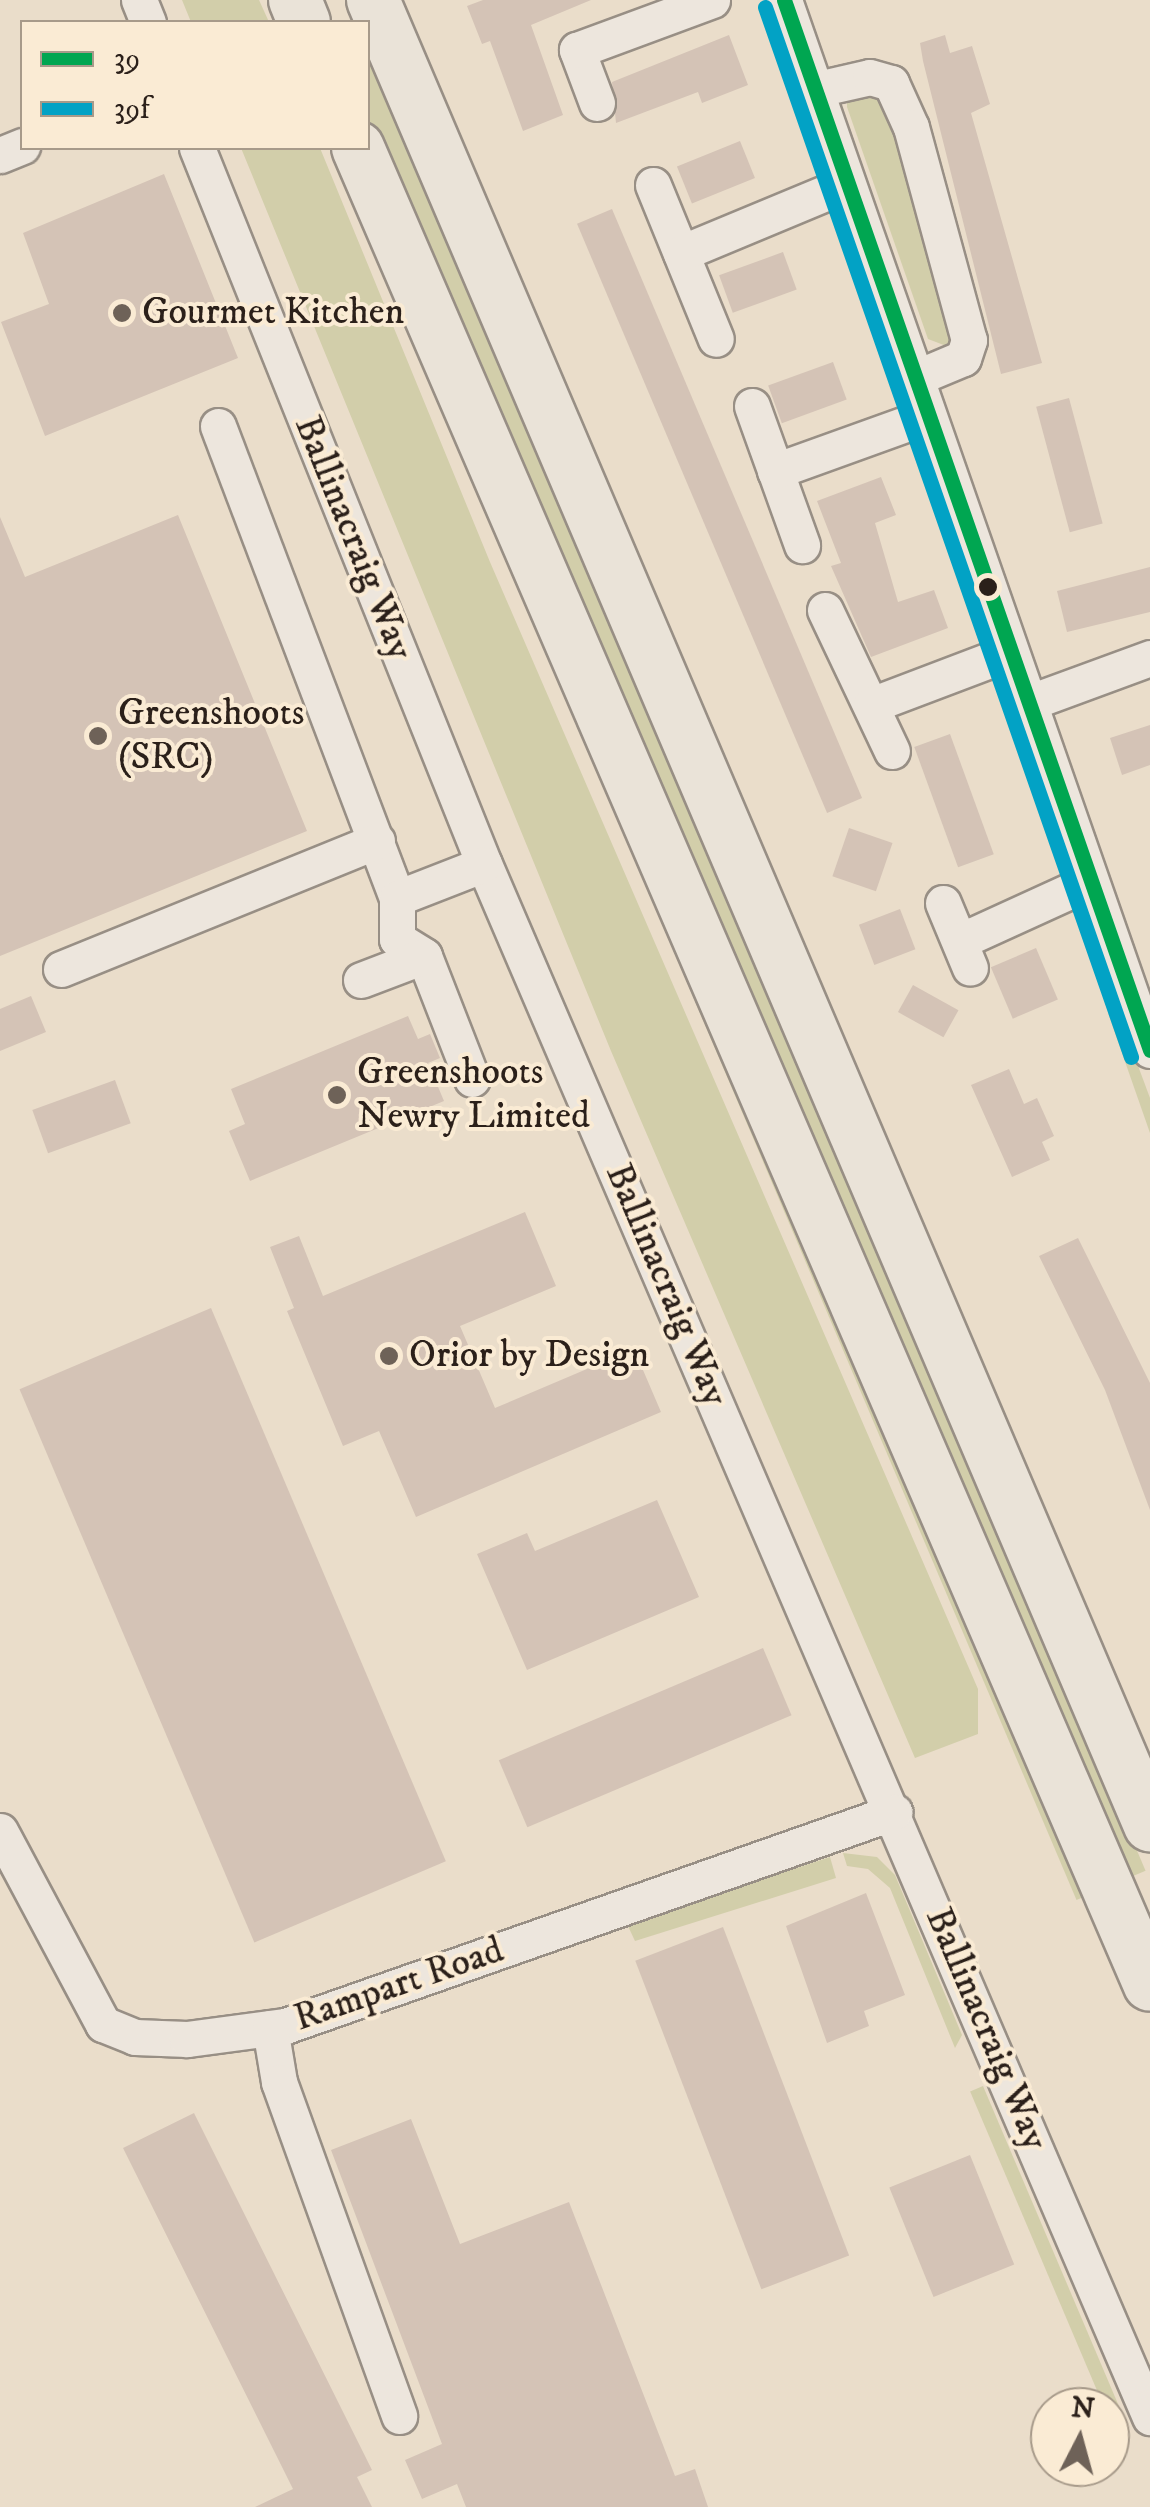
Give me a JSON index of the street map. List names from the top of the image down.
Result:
{
  "streets": {
    "street": ["Ballinacraig Way", "Rampart Road"]
  },
  "crossings": [
    ["Ballinacraig Way", "Rampart Road"]
  ],
  "places": [
    "Gourmet Kitchen",
    "Greenshoots (SRC)",
    "Greenshoots Newry Limited",
    "Orior by Design"
  ],
  "lines": ["transit line 39", "transit line 39f"],
  "legend": ["39", "39f"],
  "north": "top"
}
